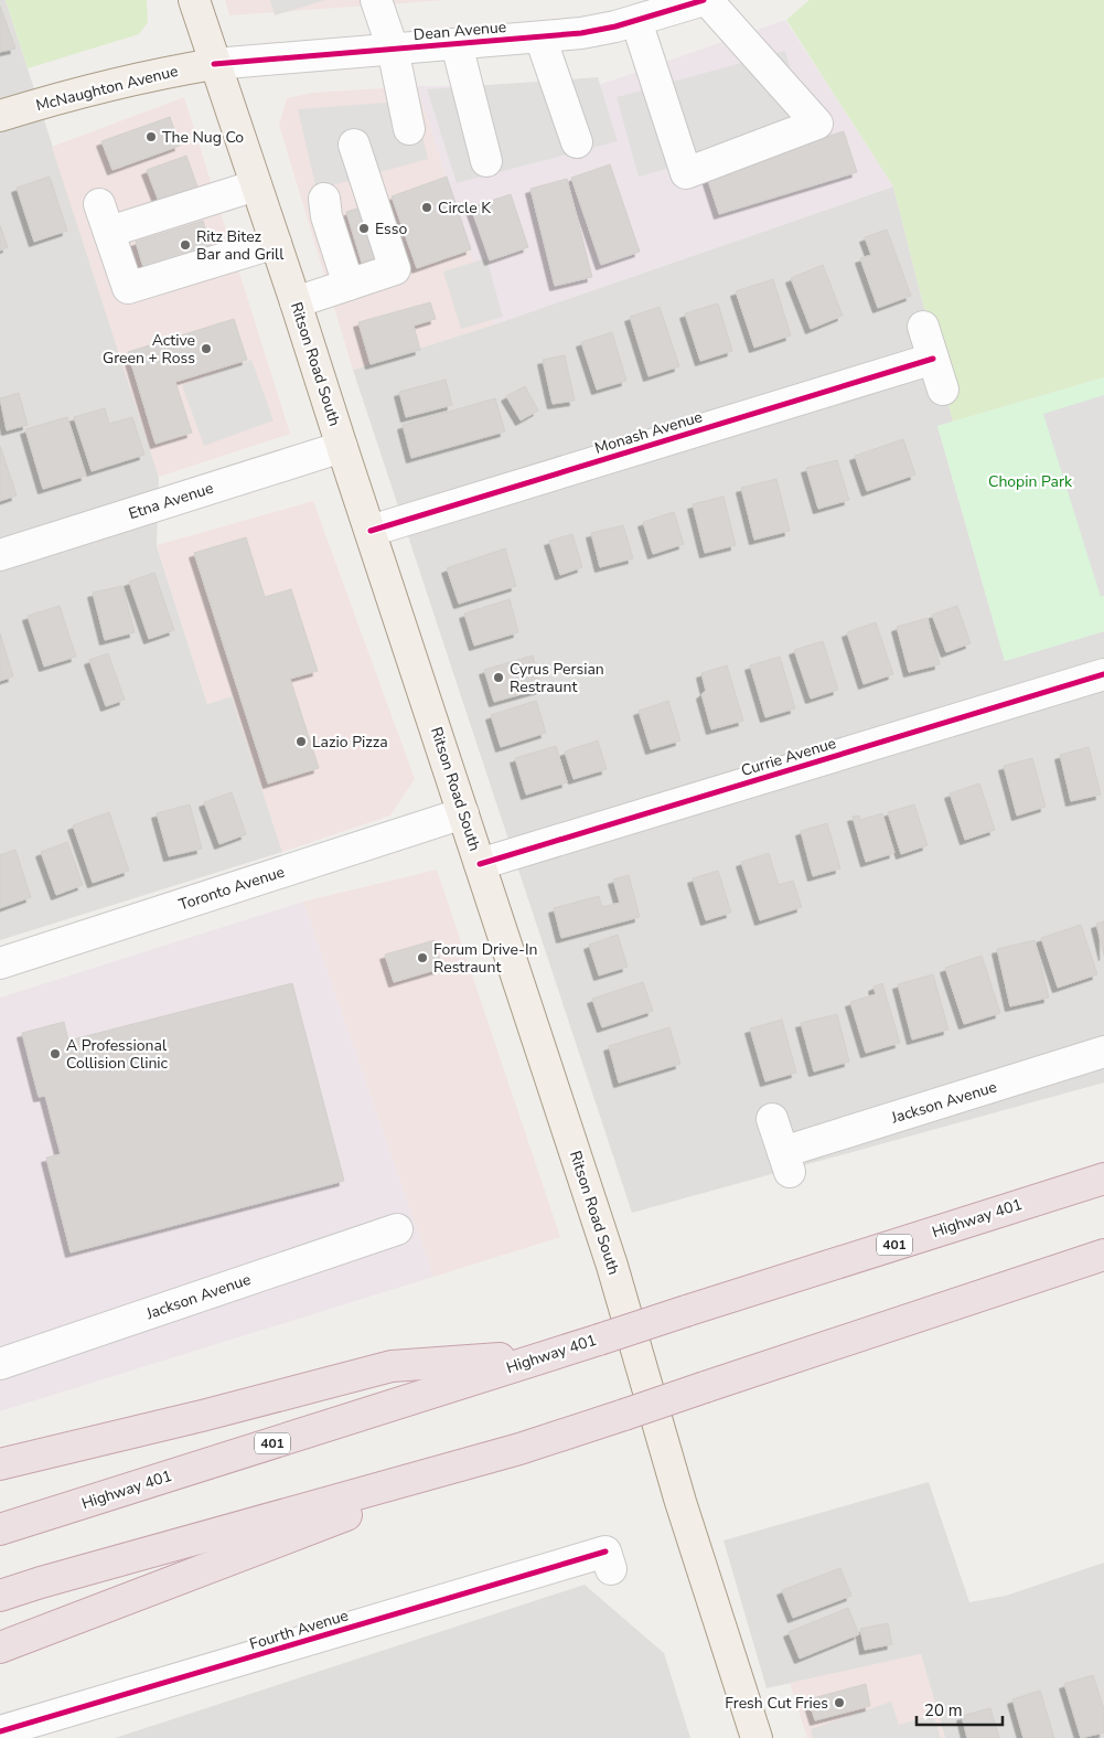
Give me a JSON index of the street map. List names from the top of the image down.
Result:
{
  "streets": {
    "highway": ["Highway 401", "401"],
    "main road": ["McNaughton Avenue", "Ritson Road South"],
    "street": [
      "Dean Avenue",
      "Monash Avenue",
      "Etna Avenue",
      "Currie Avenue",
      "Toronto Avenue",
      "Jackson Avenue",
      "Fourth Avenue"
    ]
  },
  "crossings": [
    ["Dean Avenue", "McNaughton Avenue"],
    ["Dean Avenue", "Ritson Road South"],
    ["McNaughton Avenue", "Ritson Road South"],
    ["Ritson Road South", "Monash Avenue"],
    ["Ritson Road South", "Etna Avenue"],
    ["Ritson Road South", "Currie Avenue"],
    ["Ritson Road South", "Toronto Avenue"]
  ],
  "parks": ["Chopin Park"],
  "places": [
    "The Nug Co",
    "Circle K",
    "Esso",
    "Ritz Bitez Bar and Grill",
    "Active Green + Ross",
    "Cyrus Persian Restraunt",
    "Lazio Pizza",
    "Forum Drive-In Restraunt",
    "A Professional Collision Clinic",
    "Fresh Cut Fries"
  ],
  "scale_bar": "20 m"
}
